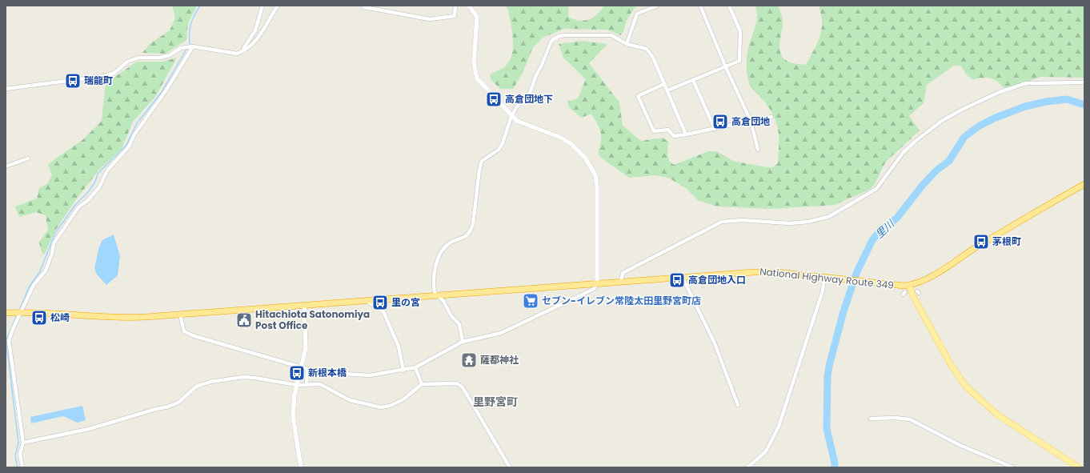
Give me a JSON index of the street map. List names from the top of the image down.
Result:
{
  "streets": {
    "highway": ["National Highway Route 349"]
  },
  "districts": ["里野宮町"],
  "water": ["里川"],
  "places": {
    "bus stop": [
      "瑞龍町",
      "高倉団地下",
      "高倉団地",
      "茅根町",
      "高倉団地入口",
      "里の宮",
      "松崎",
      "新根本橋"
    ],
    "supermarket": ["セブン-イレブン常陸太田里野宮町店"],
    "public building": ["Hitachiota Satonomiya Post Office"],
    "temple": ["薩都神社"]
  }
}
